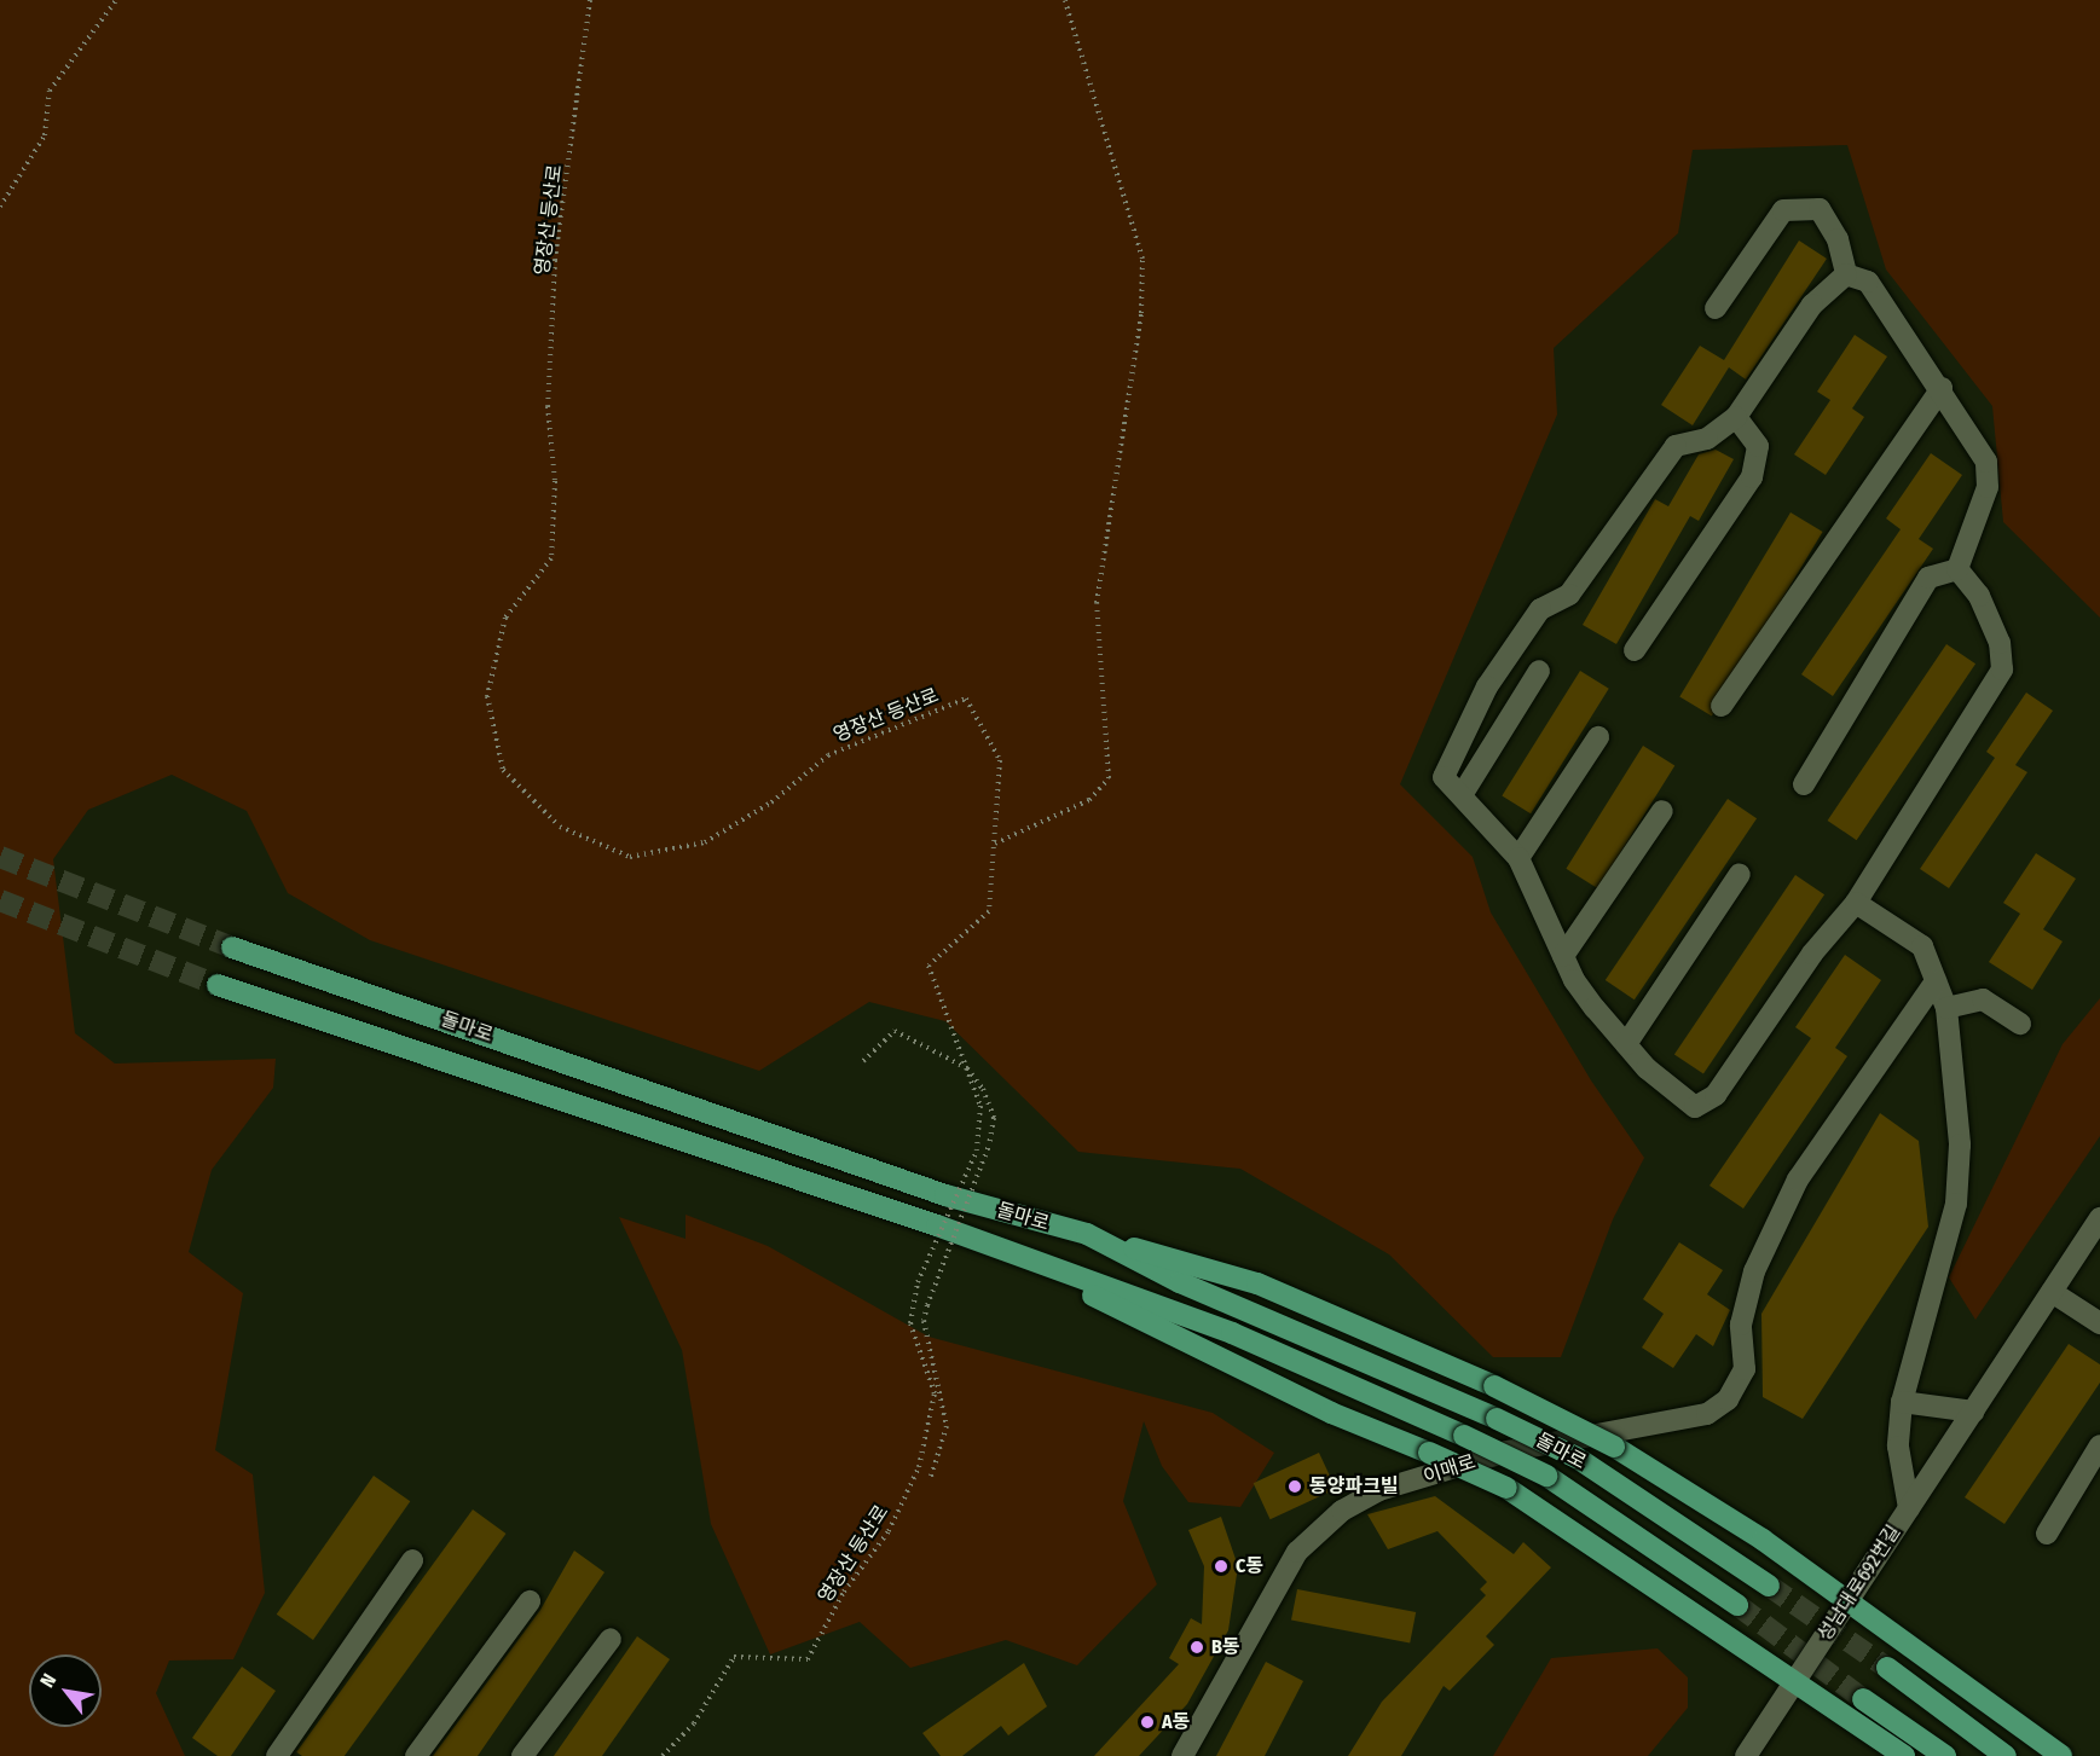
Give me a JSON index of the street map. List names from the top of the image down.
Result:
{
  "streets": {
    "main road": ["돌마로"],
    "street": ["이매로", "성남대로692번길"],
    "path": ["영장산 등산로"]
  },
  "places": [
    "동양파크빌",
    "C동",
    "B동",
    "A동"
  ],
  "north": "top left"
}
